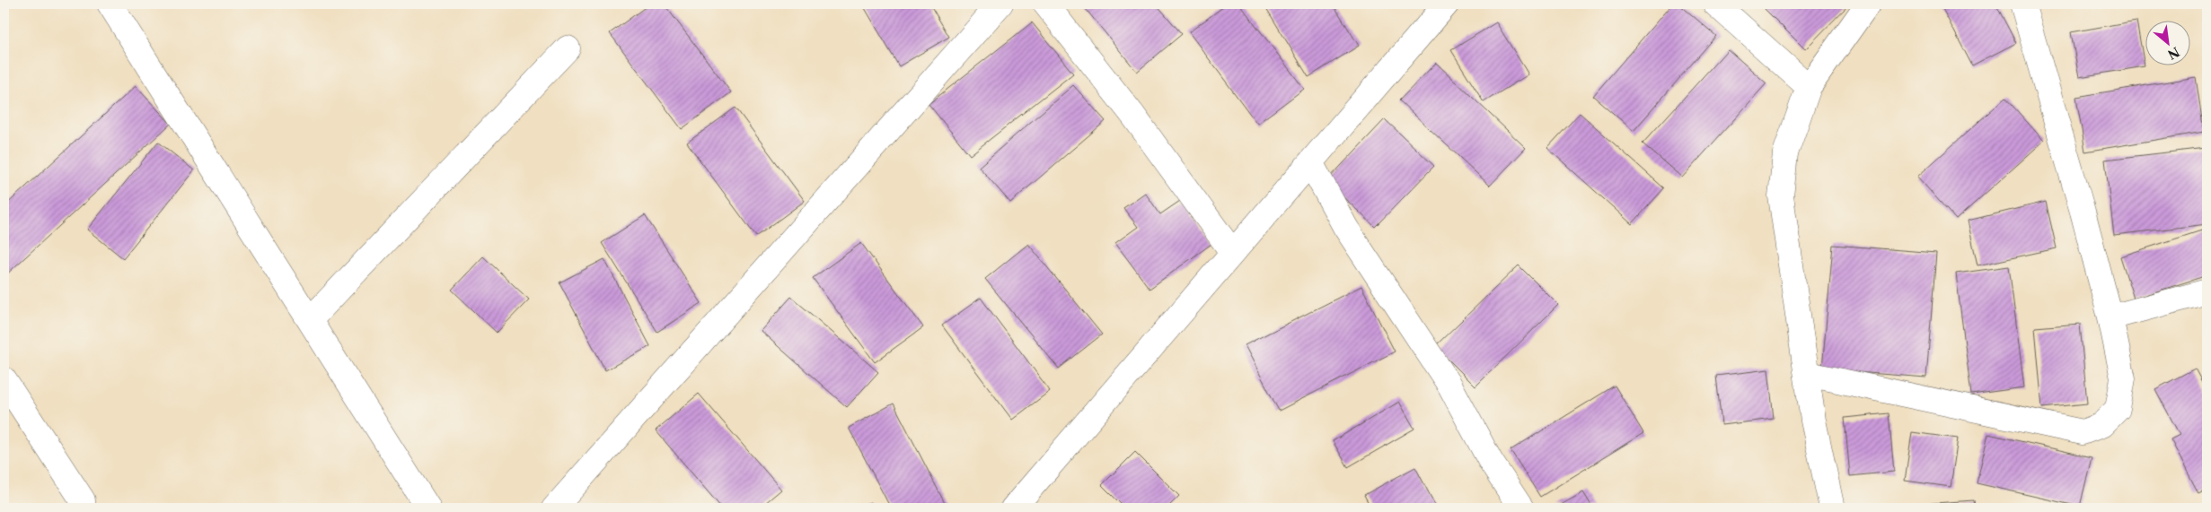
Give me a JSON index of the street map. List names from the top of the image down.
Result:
{
  "north": "bottom right"
}
